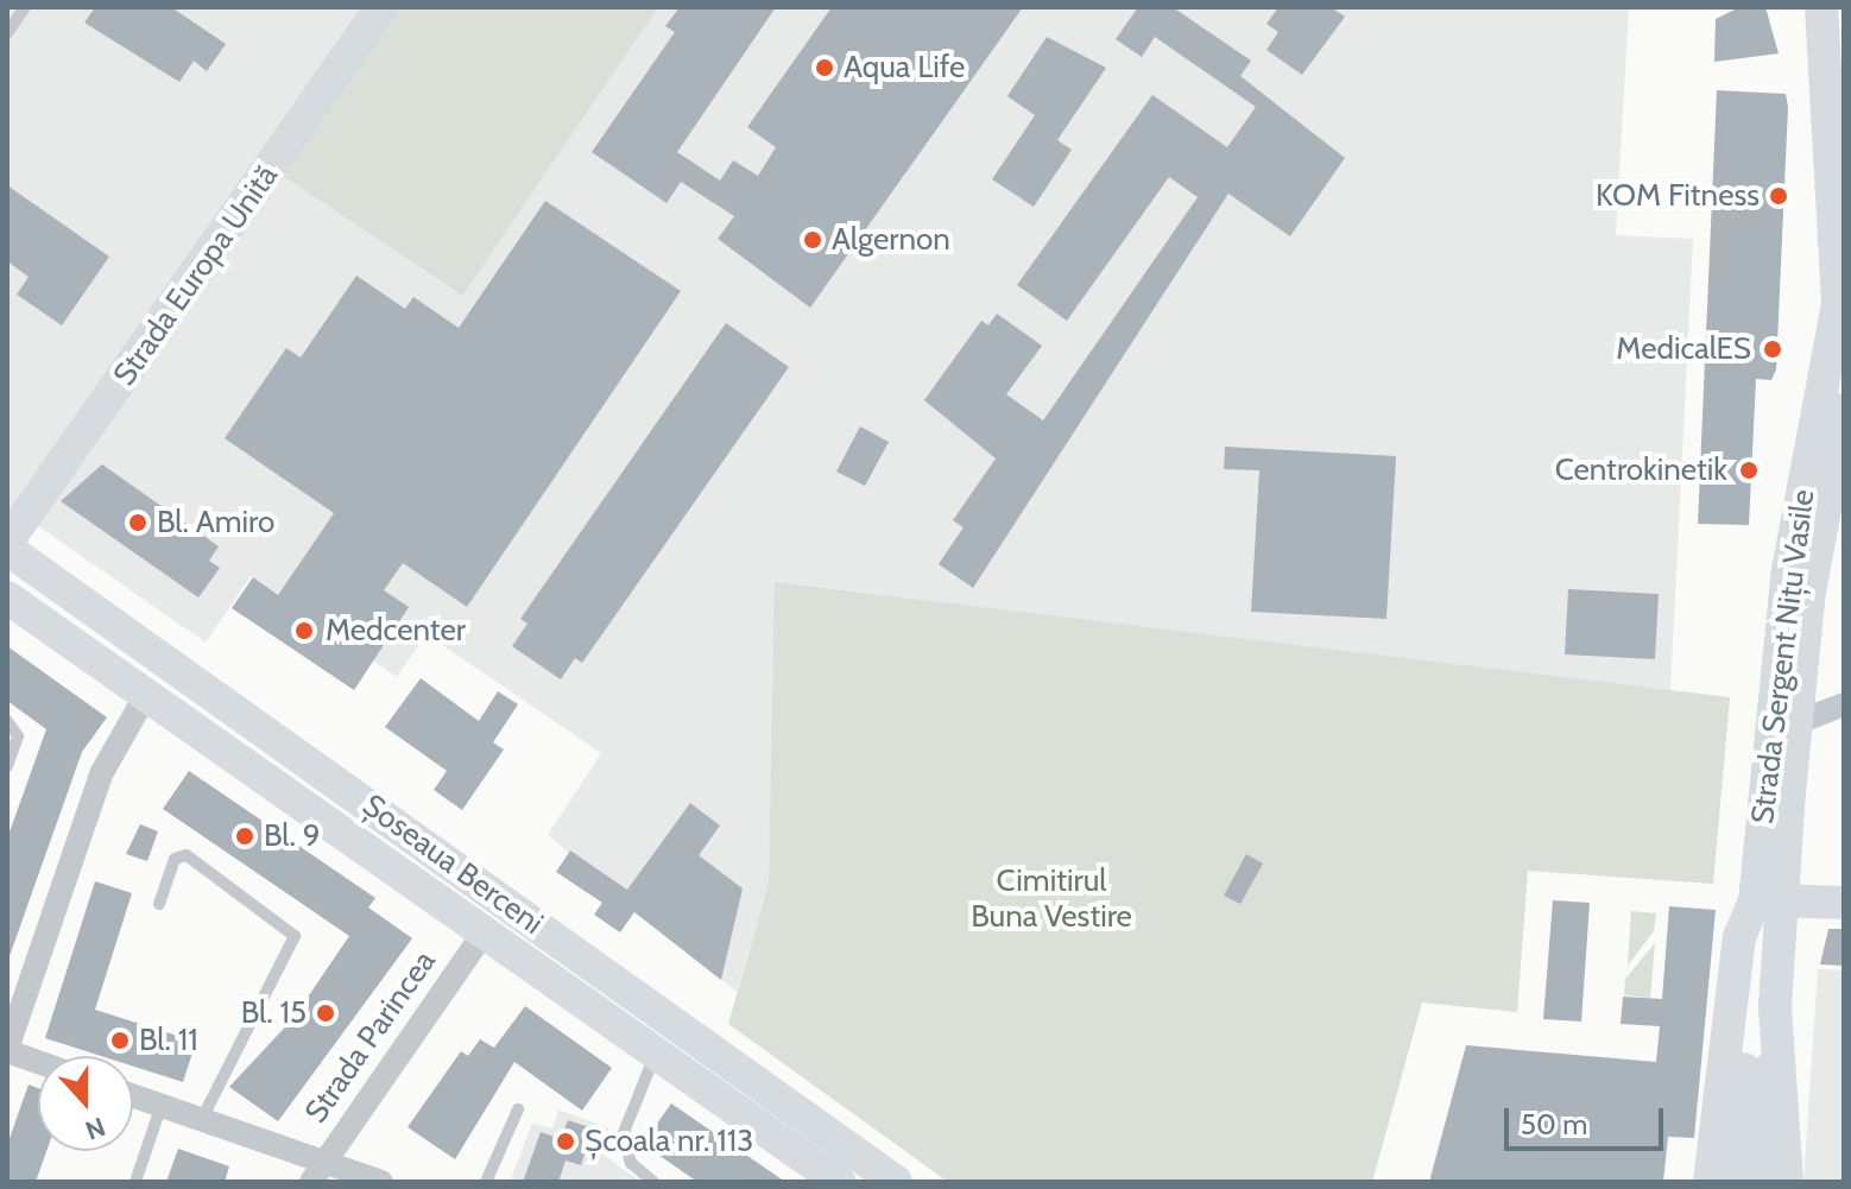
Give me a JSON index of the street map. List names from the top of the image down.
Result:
{
  "streets": {
    "main road": ["Strada Europa Unită", "Strada Sergent Nițu Vasile", "Șoseaua Berceni"],
    "street": ["Strada Parincea"]
  },
  "crossings": [
    ["Strada Europa Unită", "Șoseaua Berceni"],
    ["Șoseaua Berceni", "Strada Parincea"]
  ],
  "parks": ["Cimitirul Buna Vestire"],
  "places": [
    "Aqua Life",
    "KOM Fitness",
    "Algernon",
    "MedicalES",
    "Centrokinetik",
    "Bl. Amiro",
    "Medcenter",
    "Bl. 9",
    "Bl. 15",
    "Bl. 11",
    "Școala nr. 113"
  ],
  "scale_bar": "50 m",
  "north": "bottom"
}
